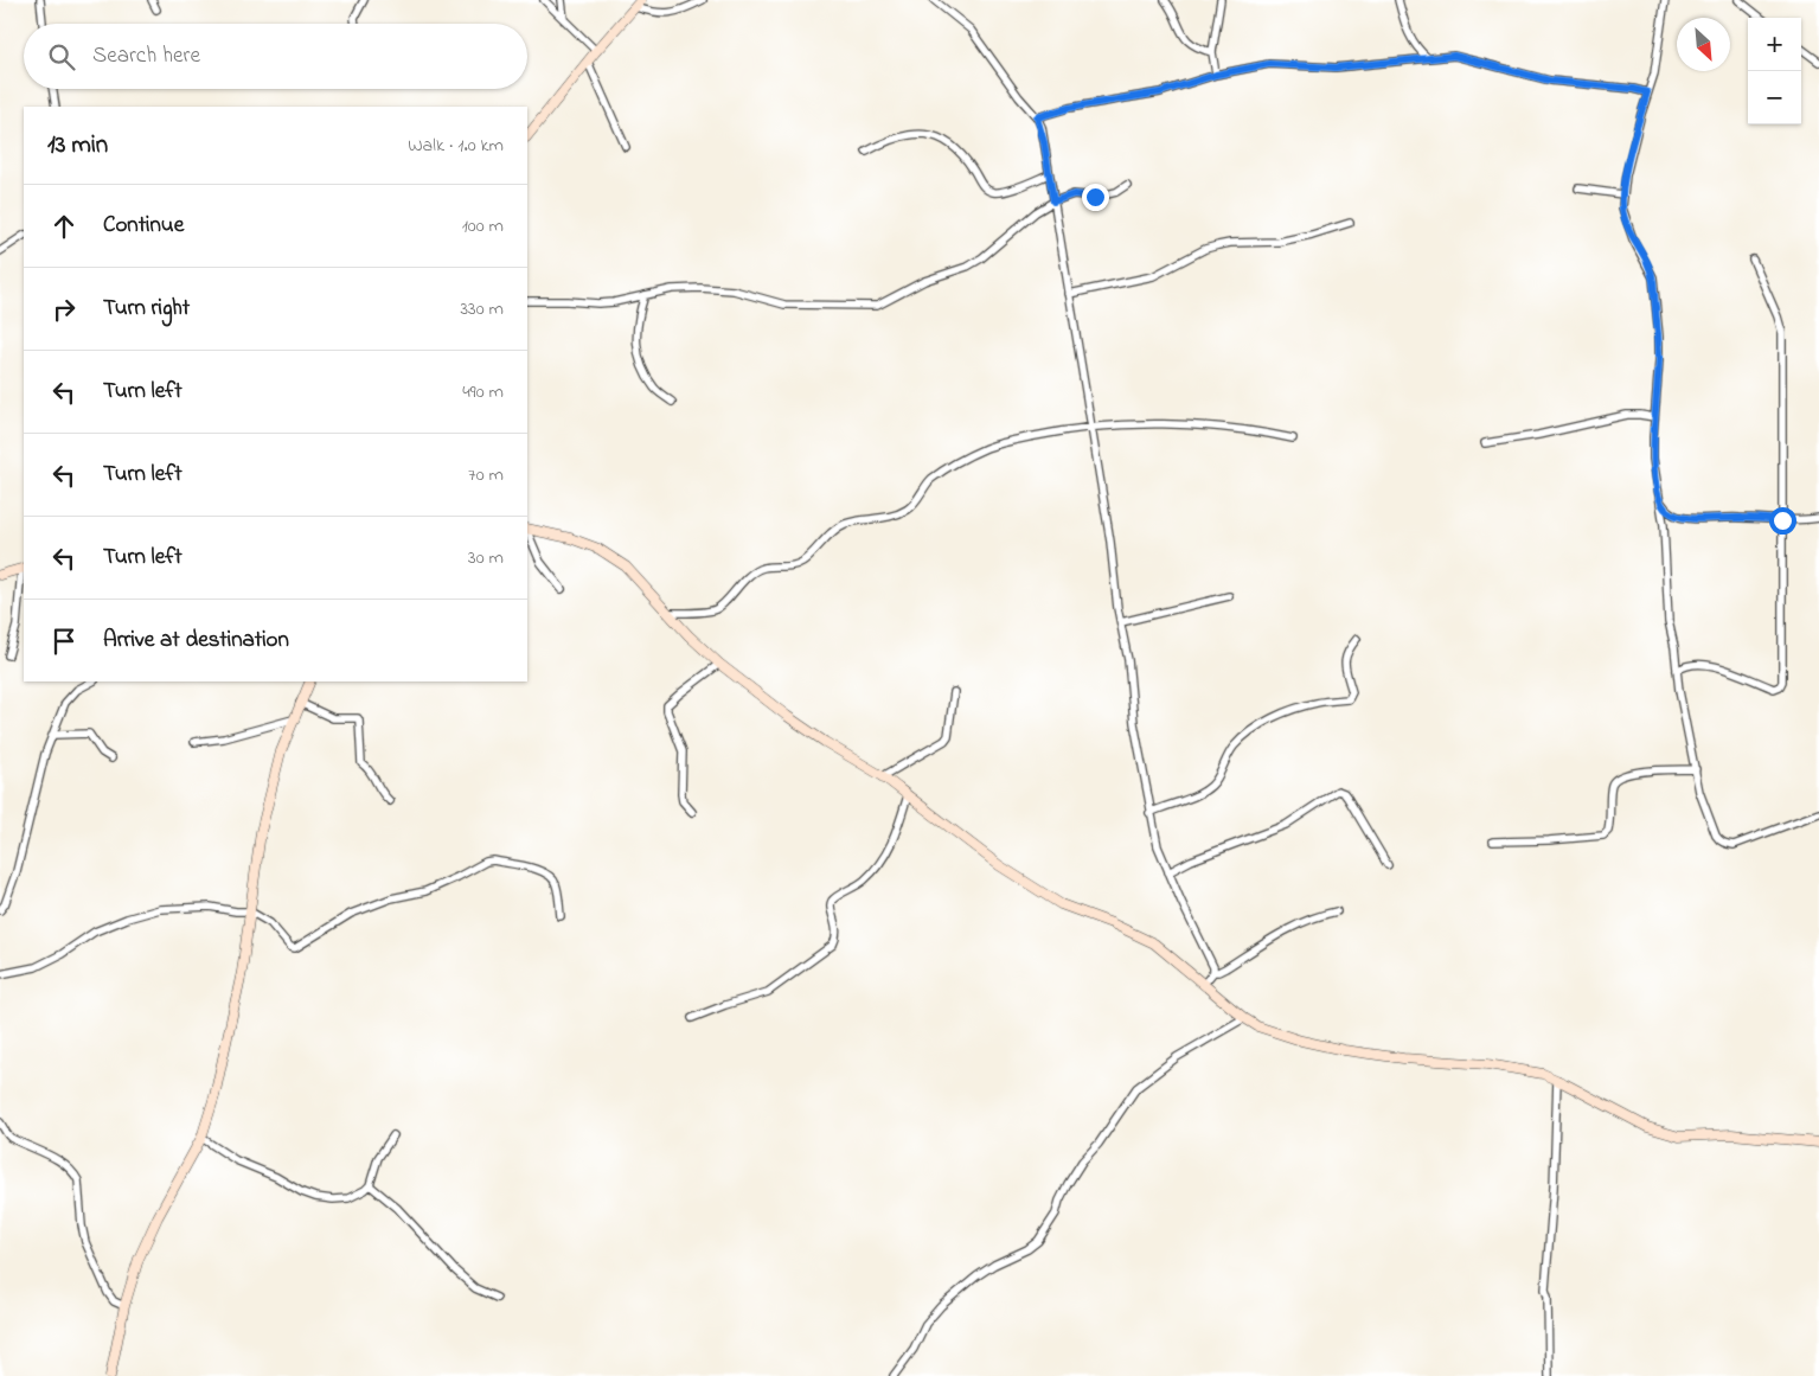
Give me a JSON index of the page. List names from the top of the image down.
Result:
{
  "north": "bottom right",
  "page": {
    "map_buttons": ["+", "−"],
    "search": "Search here",
    "heading": ["13 min", "Walk · 1.0 km"],
    "list": [
      ["Continue", "100 m"],
      ["Turn right", "330 m"],
      ["Turn left", "490 m"],
      ["Turn left", "70 m"],
      ["Turn left", "30 m"],
      "Arrive at destination"
    ]
  }
}
